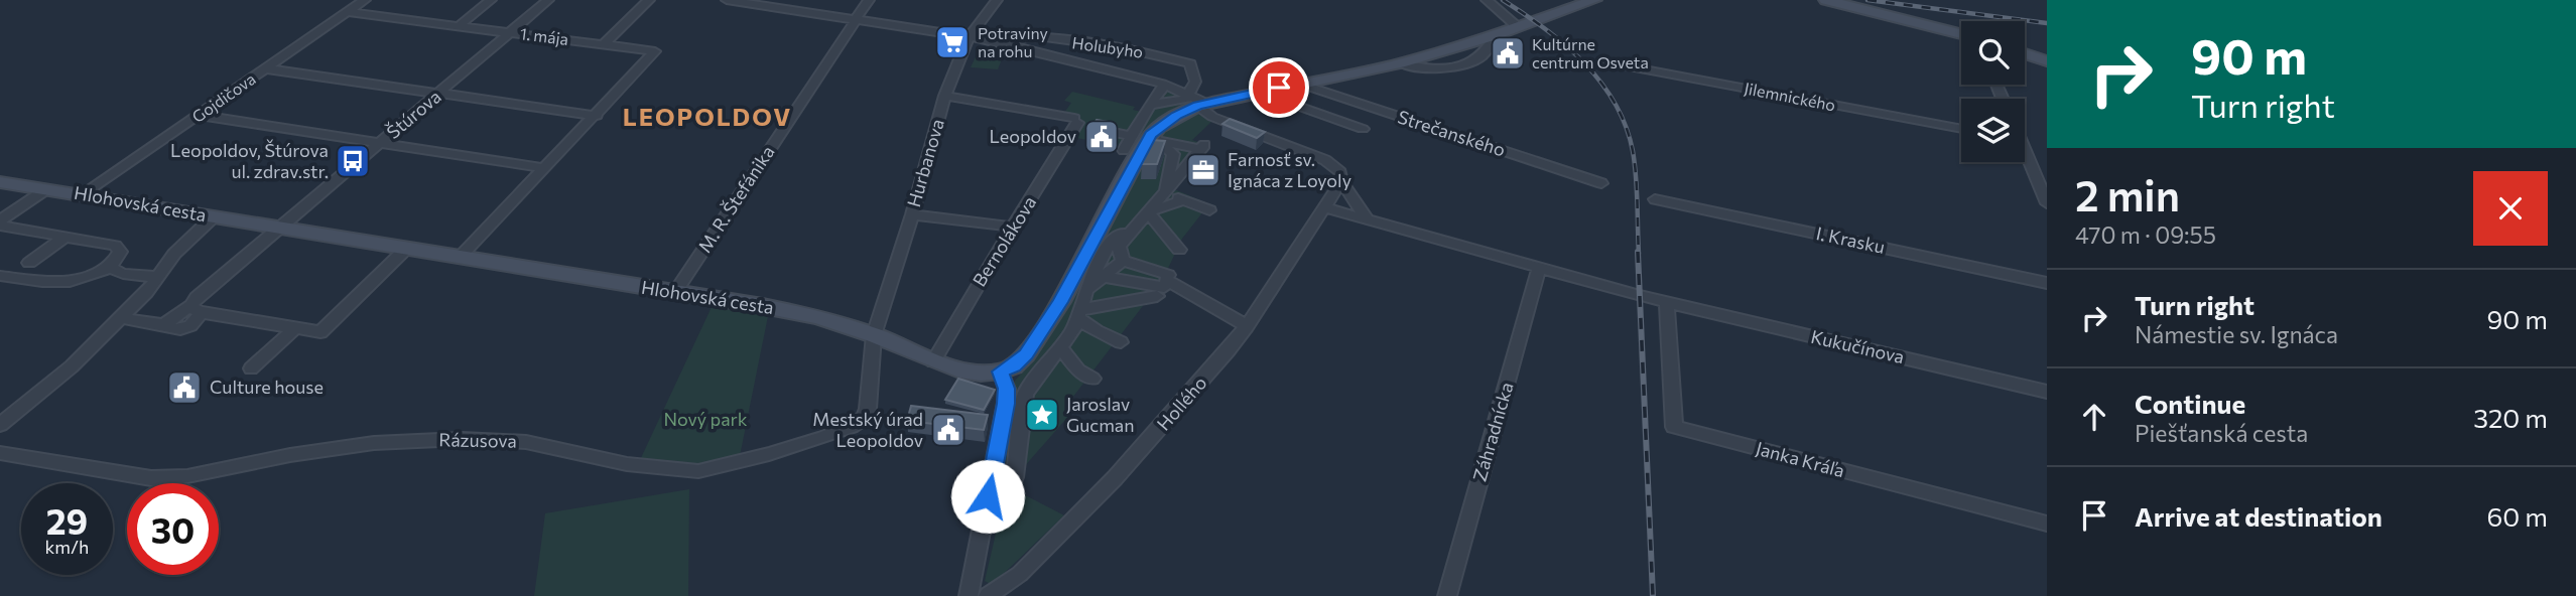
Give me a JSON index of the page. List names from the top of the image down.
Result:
{
  "streets": {
    "street": [
      "1. mája",
      "Holubyho",
      "Jilemnického",
      "Gojdičova",
      "Štúrova",
      "Strečanského",
      "Hurbanova",
      "M. R. Štefánika",
      "Hlohovská cesta",
      "I. Krasku",
      "Bernolákova",
      "Kukučínova",
      "Hollého",
      "Záhradnícka",
      "Rázusova",
      "Janka Kráľa"
    ]
  },
  "crossings": [
    ["1. mája", "Gojdičova"],
    ["1. mája", "Štúrova"],
    ["1. mája", "Hlohovská cesta"],
    ["Holubyho", "Hurbanova"],
    ["Holubyho", "M. R. Štefánika"],
    ["Gojdičova", "Hlohovská cesta"],
    ["Štúrova", "Hlohovská cesta"],
    ["Hurbanova", "Hlohovská cesta"],
    ["Hurbanova", "Bernolákova"],
    ["Hurbanova", "Rázusova"],
    ["M. R. Štefánika", "Hlohovská cesta"],
    ["Hlohovská cesta", "Bernolákova"],
    ["Hlohovská cesta", "Rázusova"],
    ["Kukučínova", "Záhradnícka"],
    ["Kukučínova", "Janka Kráľa"]
  ],
  "districts": ["LEOPOLDOV"],
  "parks": ["Nový park"],
  "places": {
    "supermarket": ["Potraviny na rohu"],
    "public building": [
      "Kultúrne centrum Osveta",
      "Leopoldov",
      "Culture house",
      "Mestský úrad Leopoldov"
    ],
    "bus stop": ["Leopoldov, Štúrova ul. zdrav.str."],
    "office": ["Farnosť sv. Ignáca z Loyoly"],
    "place": ["Jaroslav Gucman"]
  },
  "page": {
    "turn": ["90 m", "Turn right"],
    "heading": ["2 min", "470 m · 09:55"],
    "list": [
      {
        "name": "Turn right",
        "note": "Námestie sv. Ignáca",
        "value": "90 m"
      },
      {
        "name": "Continue",
        "note": "Piešťanská cesta",
        "value": "320 m"
      },
      {
        "name": "Arrive at destination",
        "value": "60 m"
      }
    ],
    "speed": "29 km/h",
    "limit": "30"
  }
}
